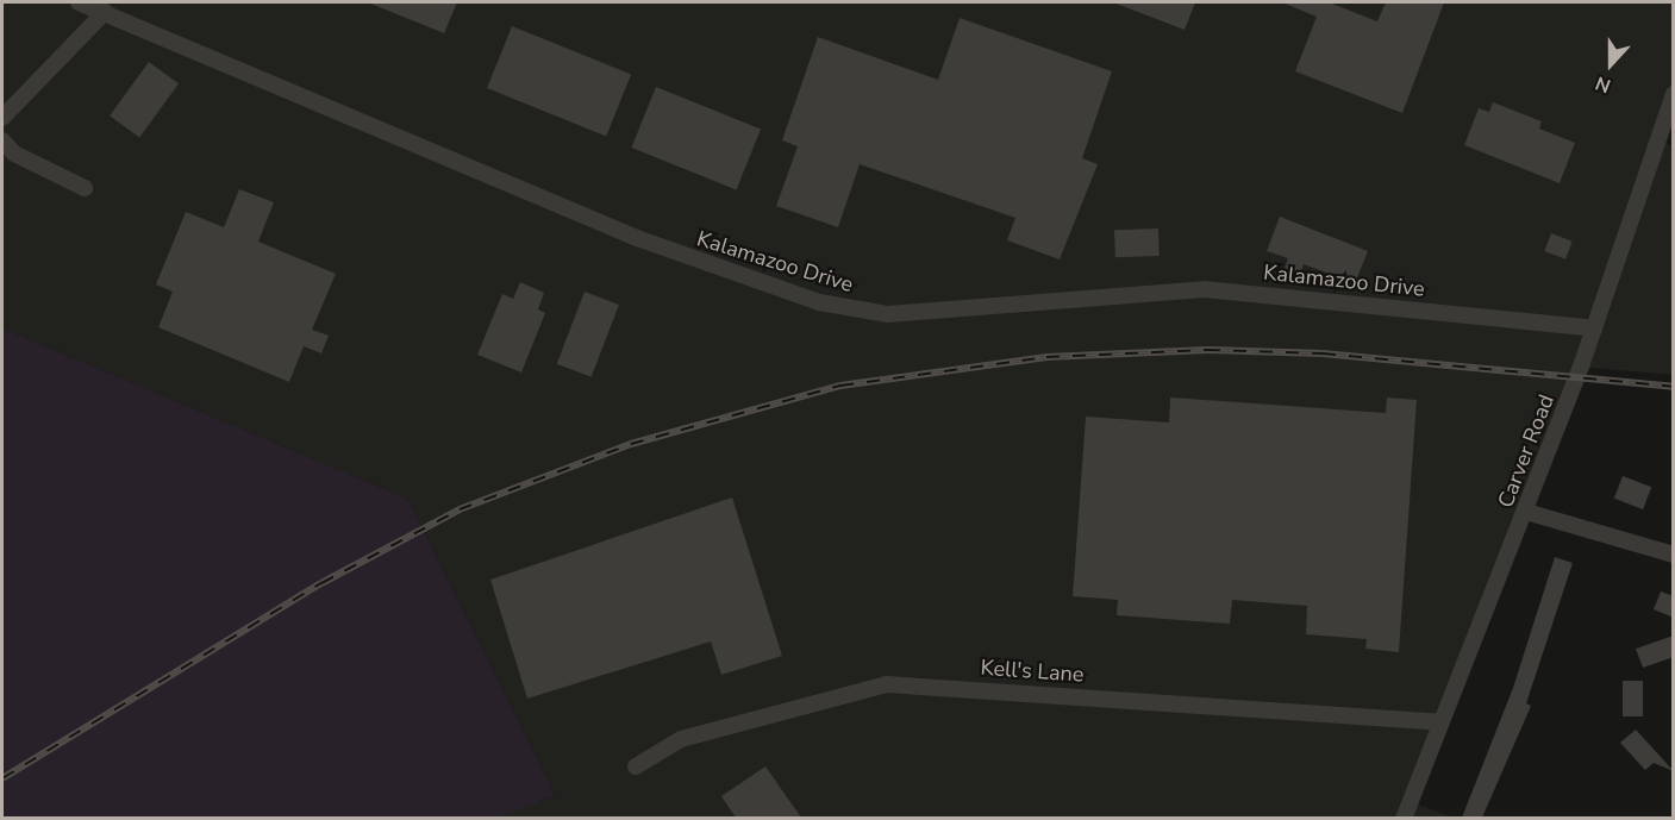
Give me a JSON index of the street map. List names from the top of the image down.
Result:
{
  "streets": {
    "street": ["Kalamazoo Drive", "Carver Road", "Kell's Lane"]
  },
  "crossings": [
    ["Kalamazoo Drive", "Carver Road"],
    ["Carver Road", "Kell's Lane"]
  ],
  "north": "bottom"
}
